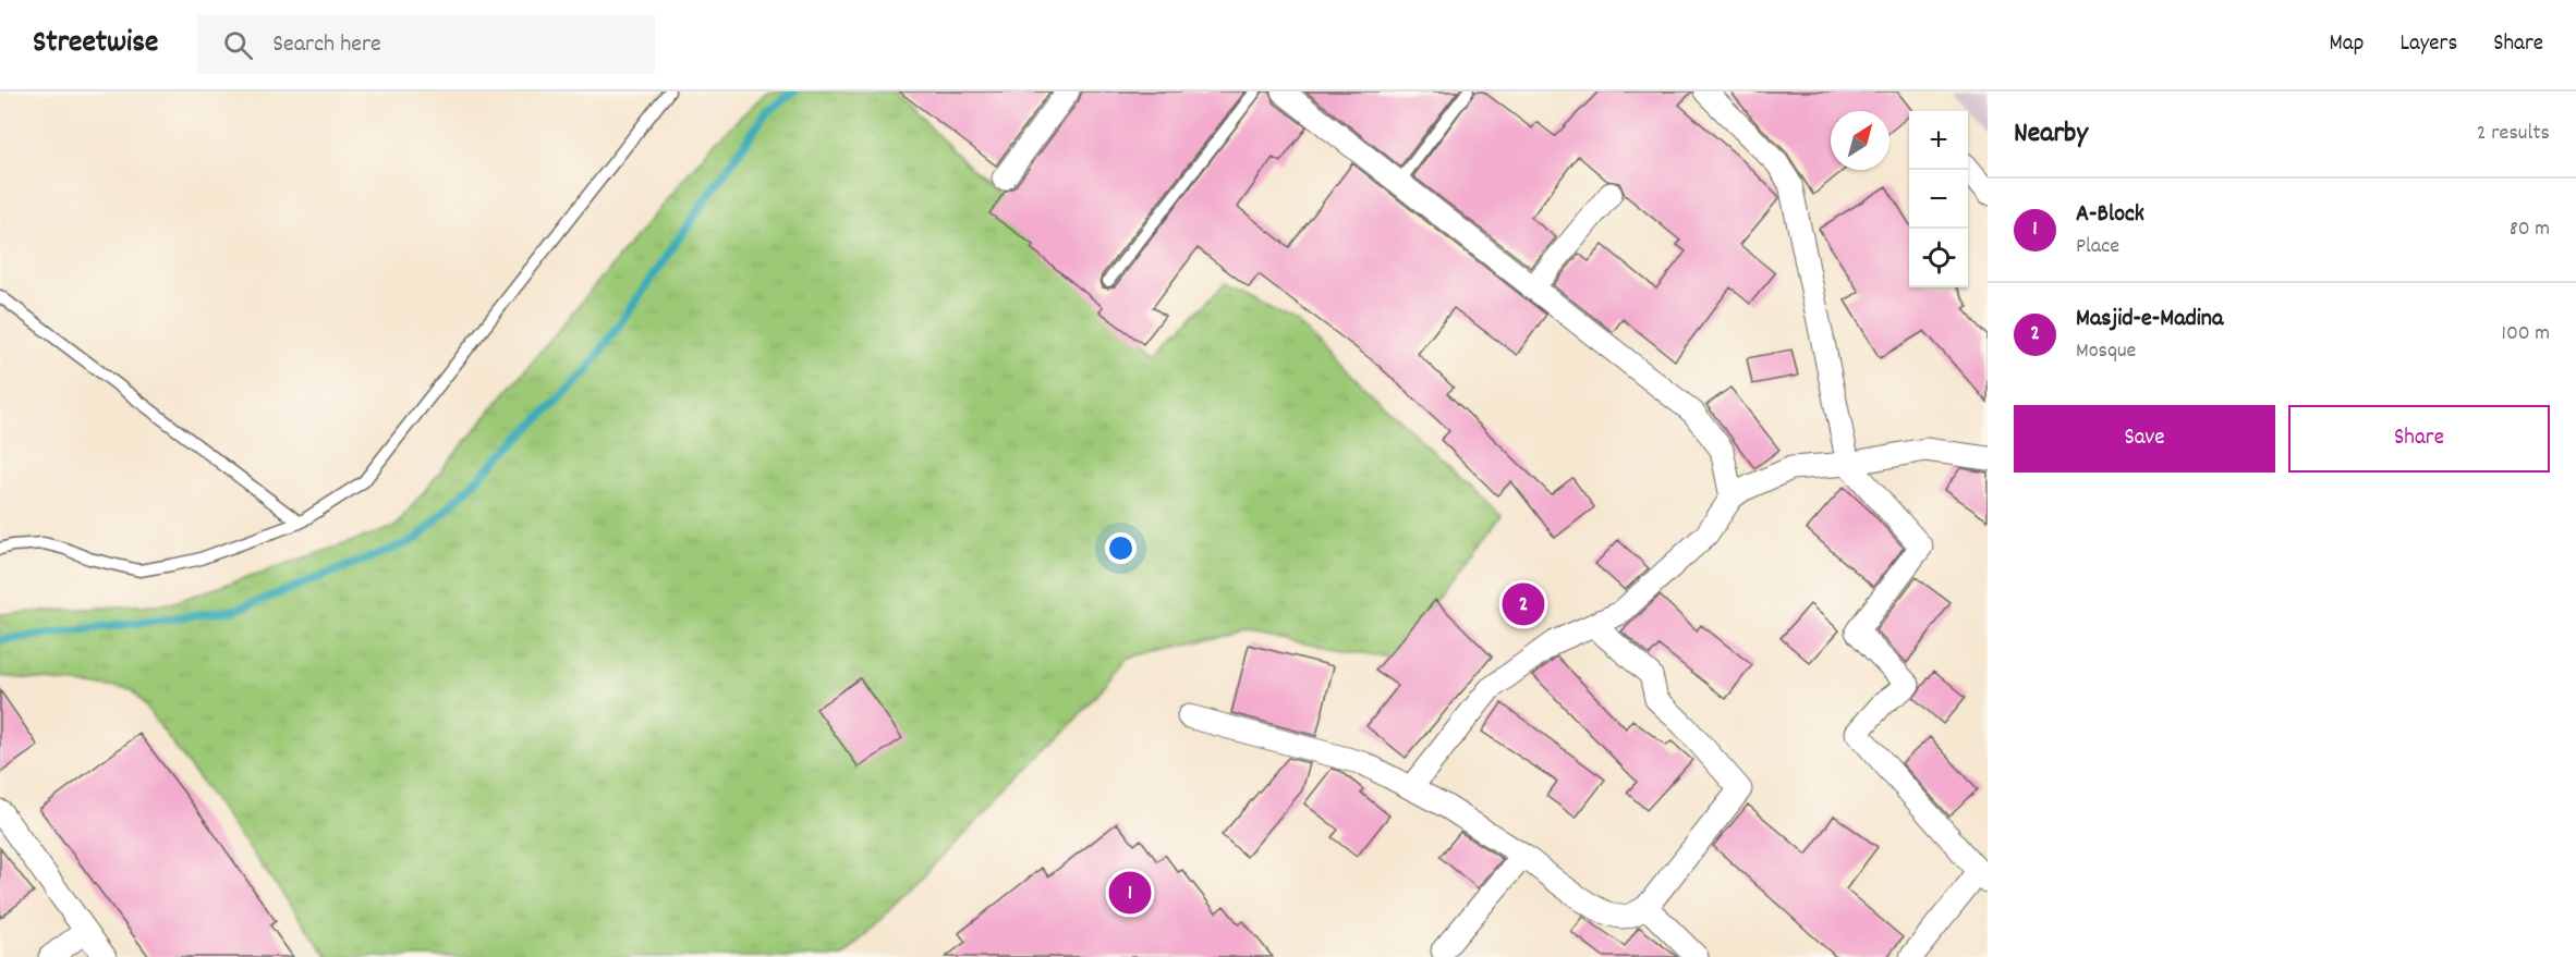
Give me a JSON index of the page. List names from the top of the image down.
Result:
{
  "north": "top right",
  "page": {
    "header": "Streetwise",
    "search": "Search here",
    "nav": ["Map", "Layers", "Share"],
    "heading": ["Nearby", "2 results"],
    "map_buttons": ["+", "−"],
    "list": [
      {
        "mark": "1",
        "name": "A-Block",
        "note": "Place",
        "value": "80 m"
      },
      {
        "mark": "2",
        "name": "Masjid-e-Madina",
        "note": "Mosque",
        "value": "100 m"
      }
    ],
    "buttons": ["Save", "Share"],
    "pins": ["2", "1"]
  }
}
